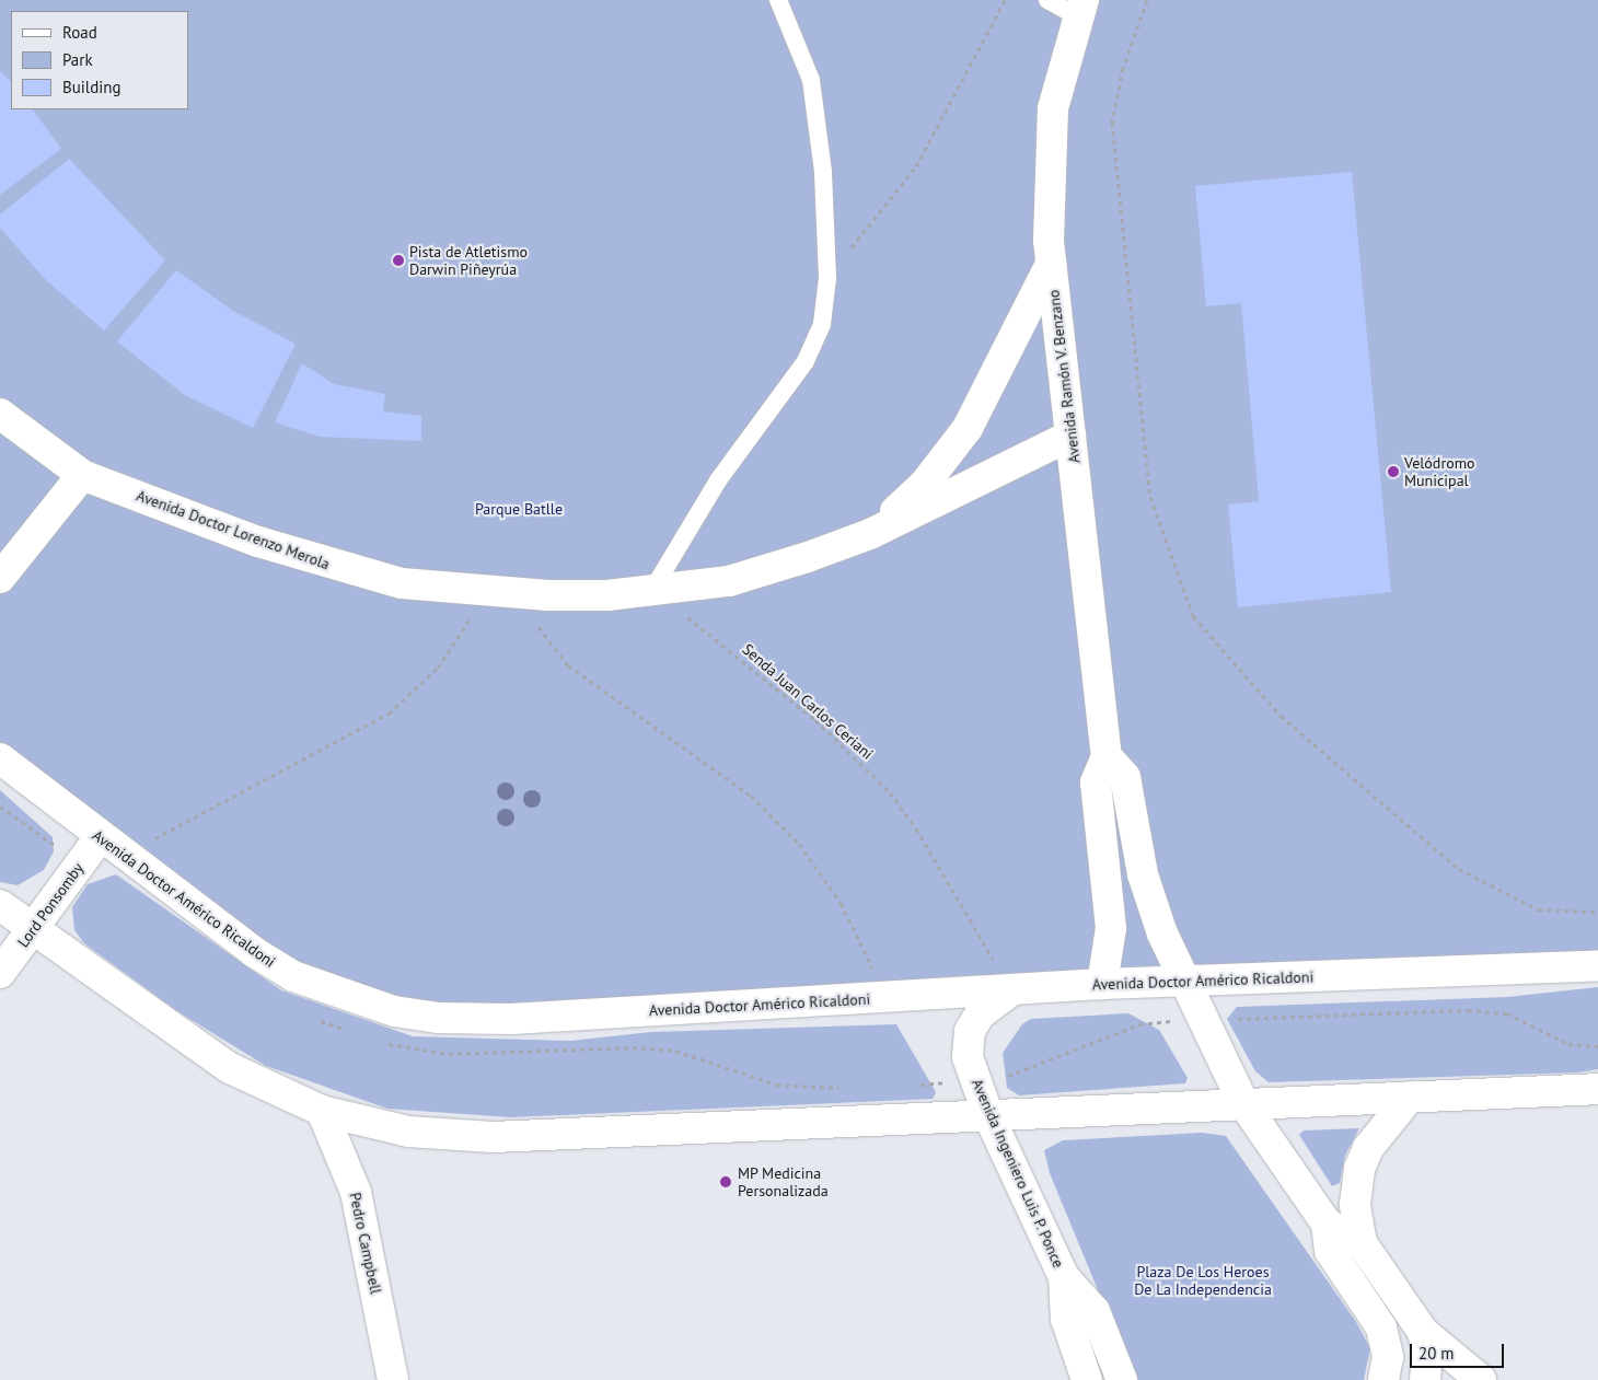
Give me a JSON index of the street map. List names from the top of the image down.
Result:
{
  "streets": {
    "street": [
      "Avenida Ramón V. Benzano",
      "Avenida Doctor Lorenzo Merola",
      "Avenida Doctor Américo Ricaldoni",
      "Lord Ponsomby",
      "Avenida Ingeniero Luis P. Ponce",
      "Pedro Campbell"
    ],
    "path": ["Senda Juan Carlos Ceriani"]
  },
  "crossings": [
    ["Avenida Ramón V. Benzano", "Avenida Doctor Lorenzo Merola"],
    ["Avenida Ramón V. Benzano", "Avenida Doctor Américo Ricaldoni"],
    ["Avenida Doctor Lorenzo Merola", "Senda Juan Carlos Ceriani"],
    ["Senda Juan Carlos Ceriani", "Avenida Doctor Américo Ricaldoni"],
    ["Senda Juan Carlos Ceriani", "Avenida Ingeniero Luis P. Ponce"],
    ["Avenida Doctor Américo Ricaldoni", "Lord Ponsomby"],
    ["Avenida Doctor Américo Ricaldoni", "Avenida Ingeniero Luis P. Ponce"]
  ],
  "parks": ["Parque Batlle", "Plaza De Los Heroes De La Independencia"],
  "places": ["Pista de Atletismo Darwin Piñeyrúa", "Velódromo Municipal", "MP Medicina Personalizada"],
  "legend": ["Road", "Park", "Building"],
  "scale_bar": "20 m"
}
